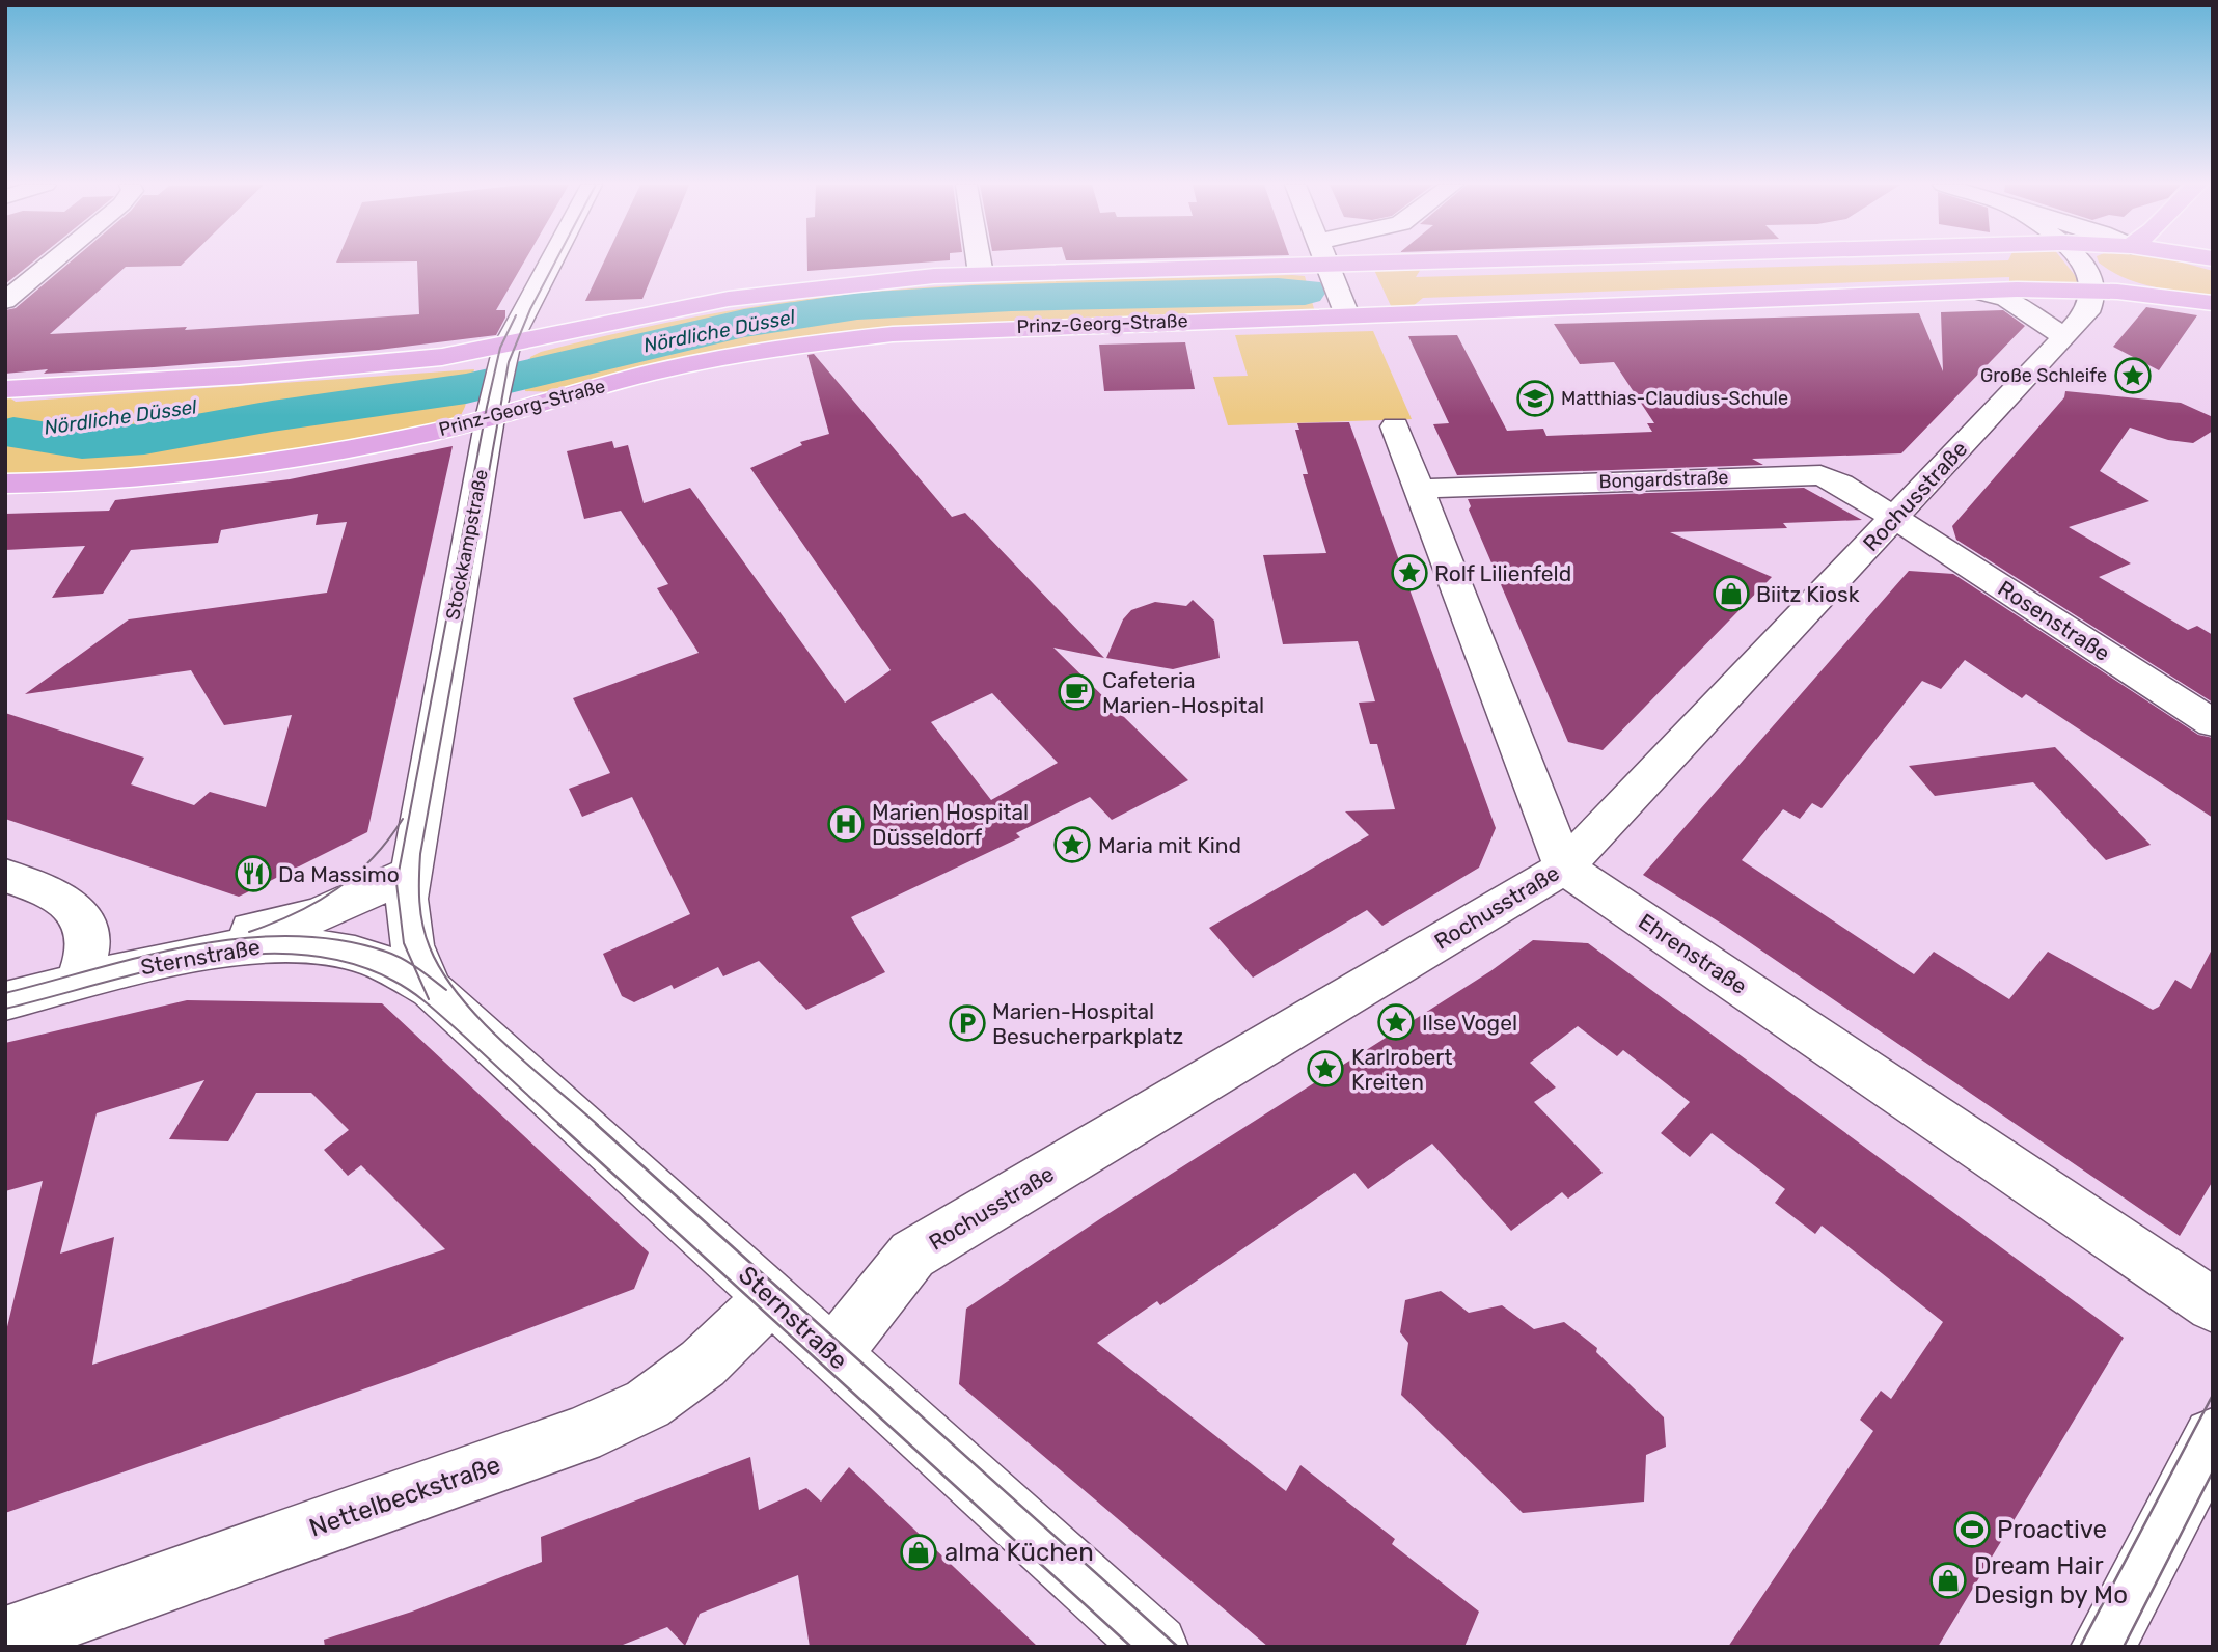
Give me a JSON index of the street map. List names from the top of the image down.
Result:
{
  "streets": {
    "main road": ["Prinz-Georg-Straße"],
    "street": [
      "Bongardstraße",
      "Rochusstraße",
      "Stockkampstraße",
      "Rosenstraße",
      "Ehrenstraße",
      "Sternstraße",
      "Nettelbeckstraße"
    ]
  },
  "crossings": [
    ["Prinz-Georg-Straße", "Rochusstraße"],
    ["Prinz-Georg-Straße", "Stockkampstraße"],
    ["Bongardstraße", "Rochusstraße"],
    ["Bongardstraße", "Rosenstraße"],
    ["Rochusstraße", "Rosenstraße"],
    ["Rochusstraße", "Ehrenstraße"],
    ["Rochusstraße", "Sternstraße"],
    ["Stockkampstraße", "Sternstraße"],
    ["Sternstraße", "Nettelbeckstraße"]
  ],
  "water": ["Nördliche Düssel"],
  "places": {
    "place": [
      "Große Schleife",
      "Rolf Lilienfeld",
      "Maria mit Kind",
      "Ilse Vogel",
      "Karlrobert Kreiten"
    ],
    "school or university": ["Matthias-Claudius-Schule"],
    "shop": ["Biitz Kiosk", "alma Küchen", "Dream Hair Design by Mo"],
    "cafe": ["Cafeteria Marien-Hospital"],
    "hospital": ["Marien Hospital Düsseldorf"],
    "restaurant": ["Da Massimo"],
    "parking": ["Marien-Hospital Besucherparkplatz"],
    "sports": ["Proactive"]
  }
}
